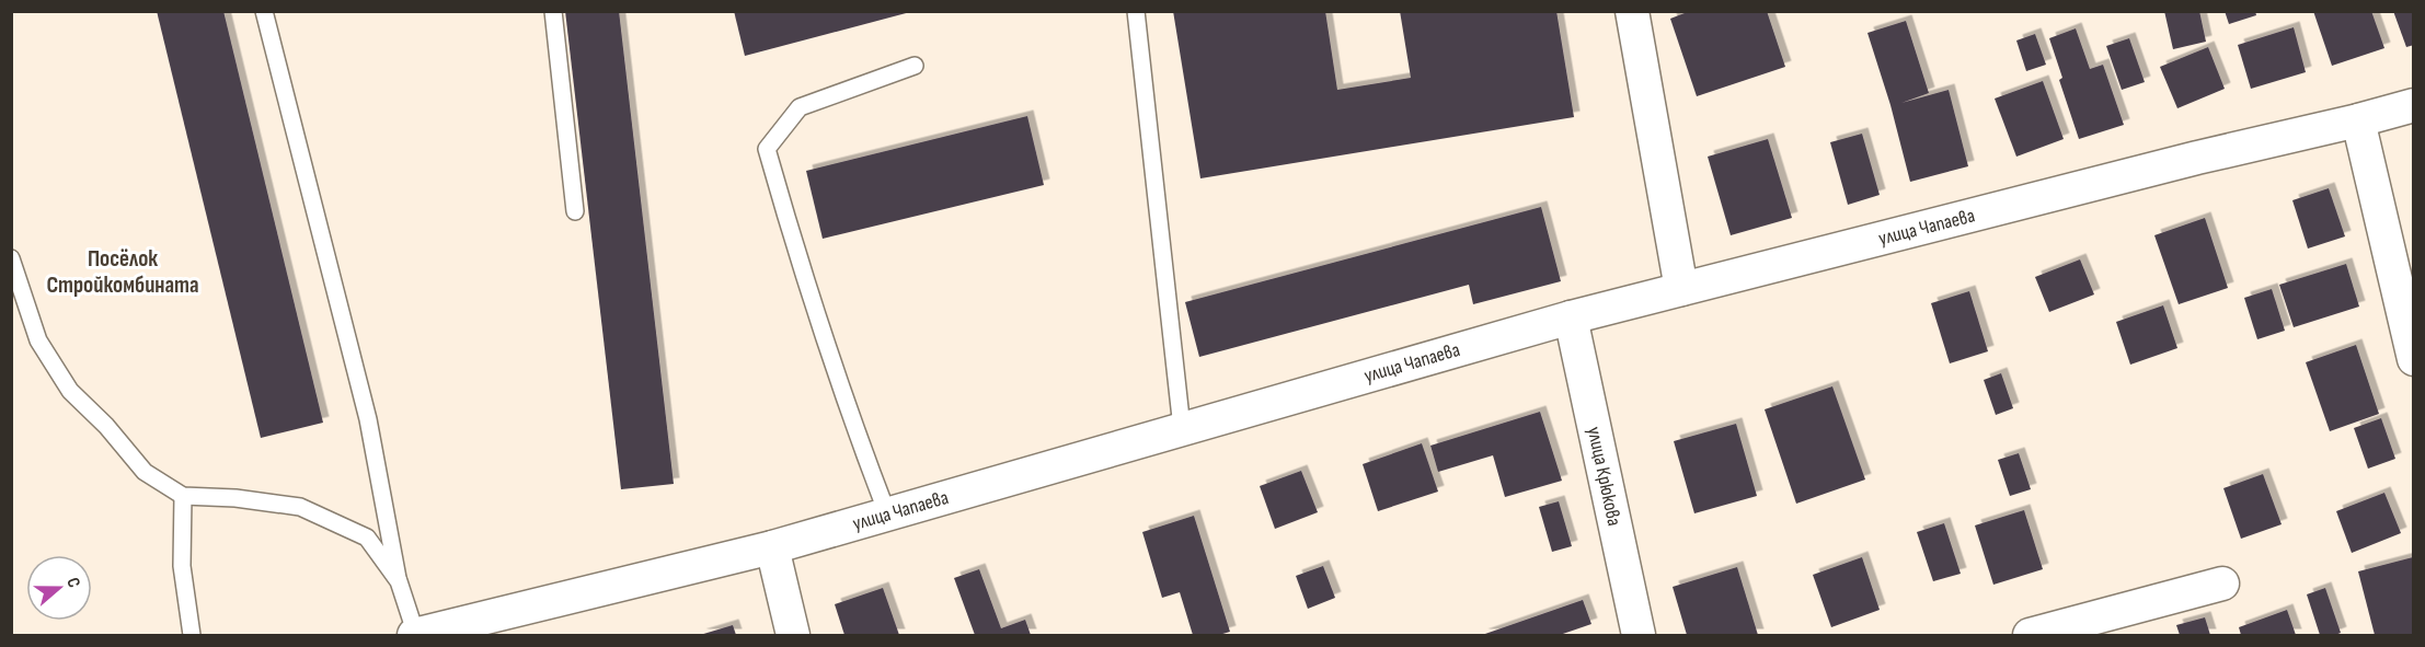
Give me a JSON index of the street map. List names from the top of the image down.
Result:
{
  "streets": {
    "street": ["улица Чапаева", "улица Крюкова"]
  },
  "crossings": [
    ["улица Чапаева", "улица Крюкова"]
  ],
  "districts": ["Посёлок Стройкомбината"],
  "north": "right"
}
